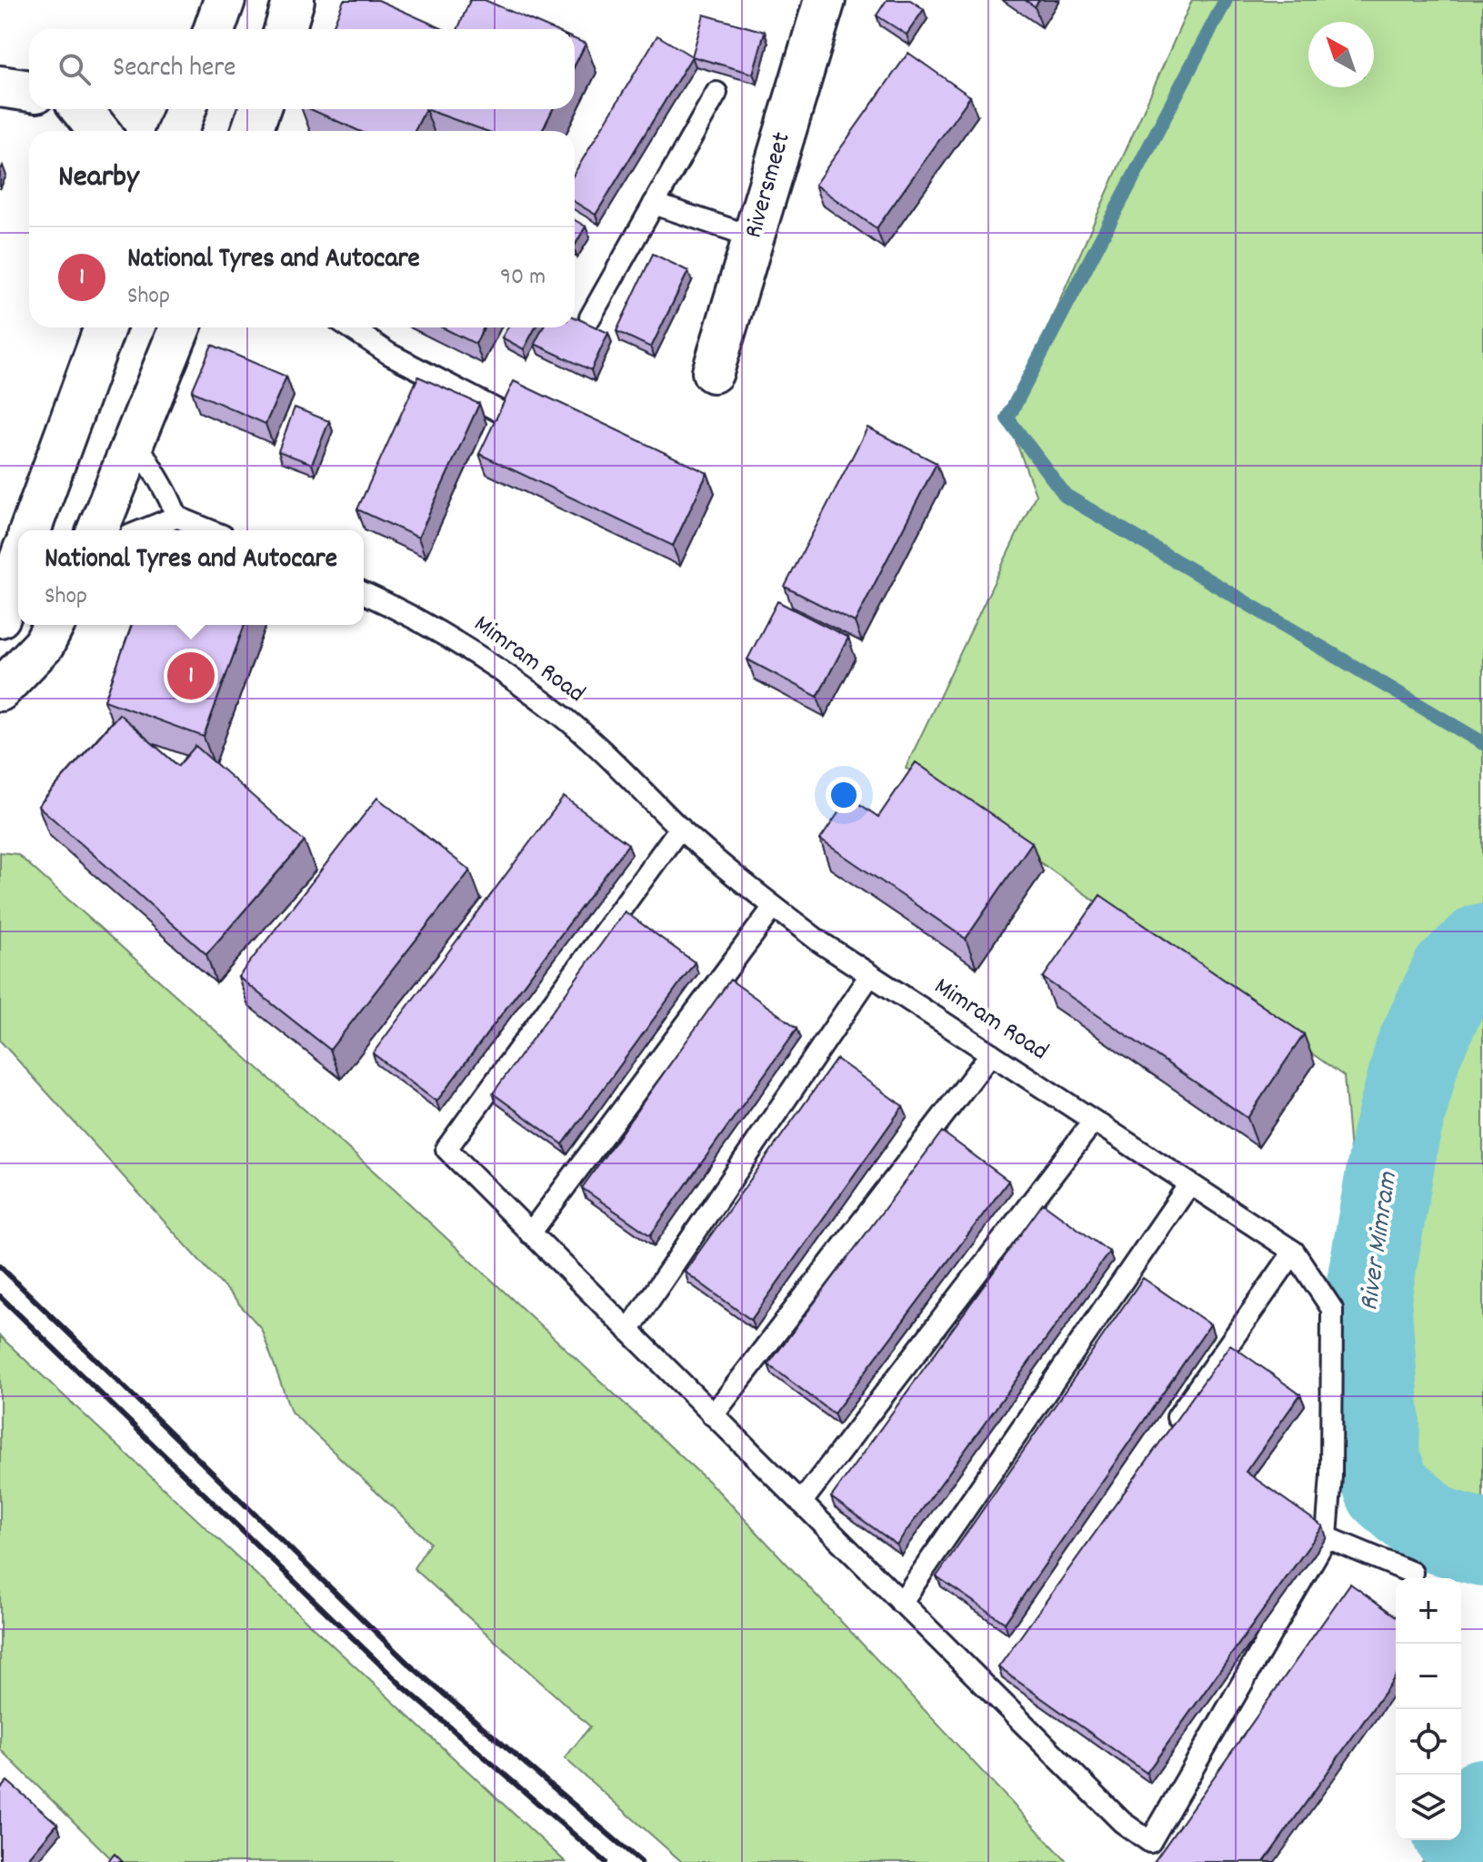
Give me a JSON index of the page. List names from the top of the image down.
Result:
{
  "streets": {
    "main road": ["Riversmeet"],
    "lane": ["Mimram Road"]
  },
  "water": ["River Mimram"],
  "north": "top left",
  "page": {
    "search": "Search here",
    "heading": "Nearby",
    "list": [
      {
        "mark": "1",
        "name": "National Tyres and Autocare",
        "note": "Shop",
        "value": "90 m"
      }
    ],
    "popup": ["National Tyres and Autocare", "Shop"],
    "pins": "1",
    "map_buttons": ["+", "−"]
  }
}
